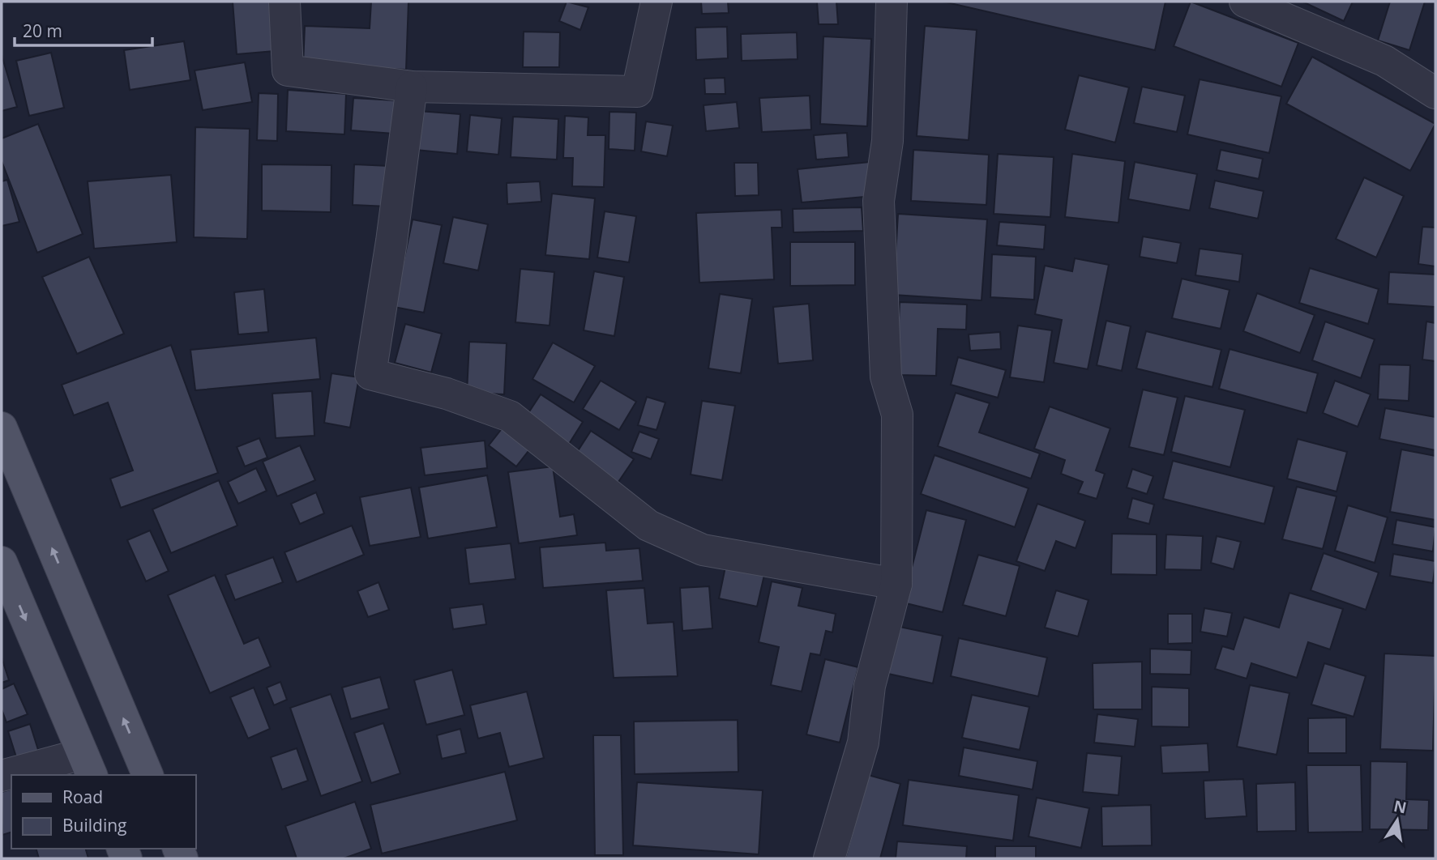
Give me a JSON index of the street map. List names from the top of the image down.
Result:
{
  "legend": ["Road", "Building"],
  "scale_bar": "20 m",
  "north": "top"
}
